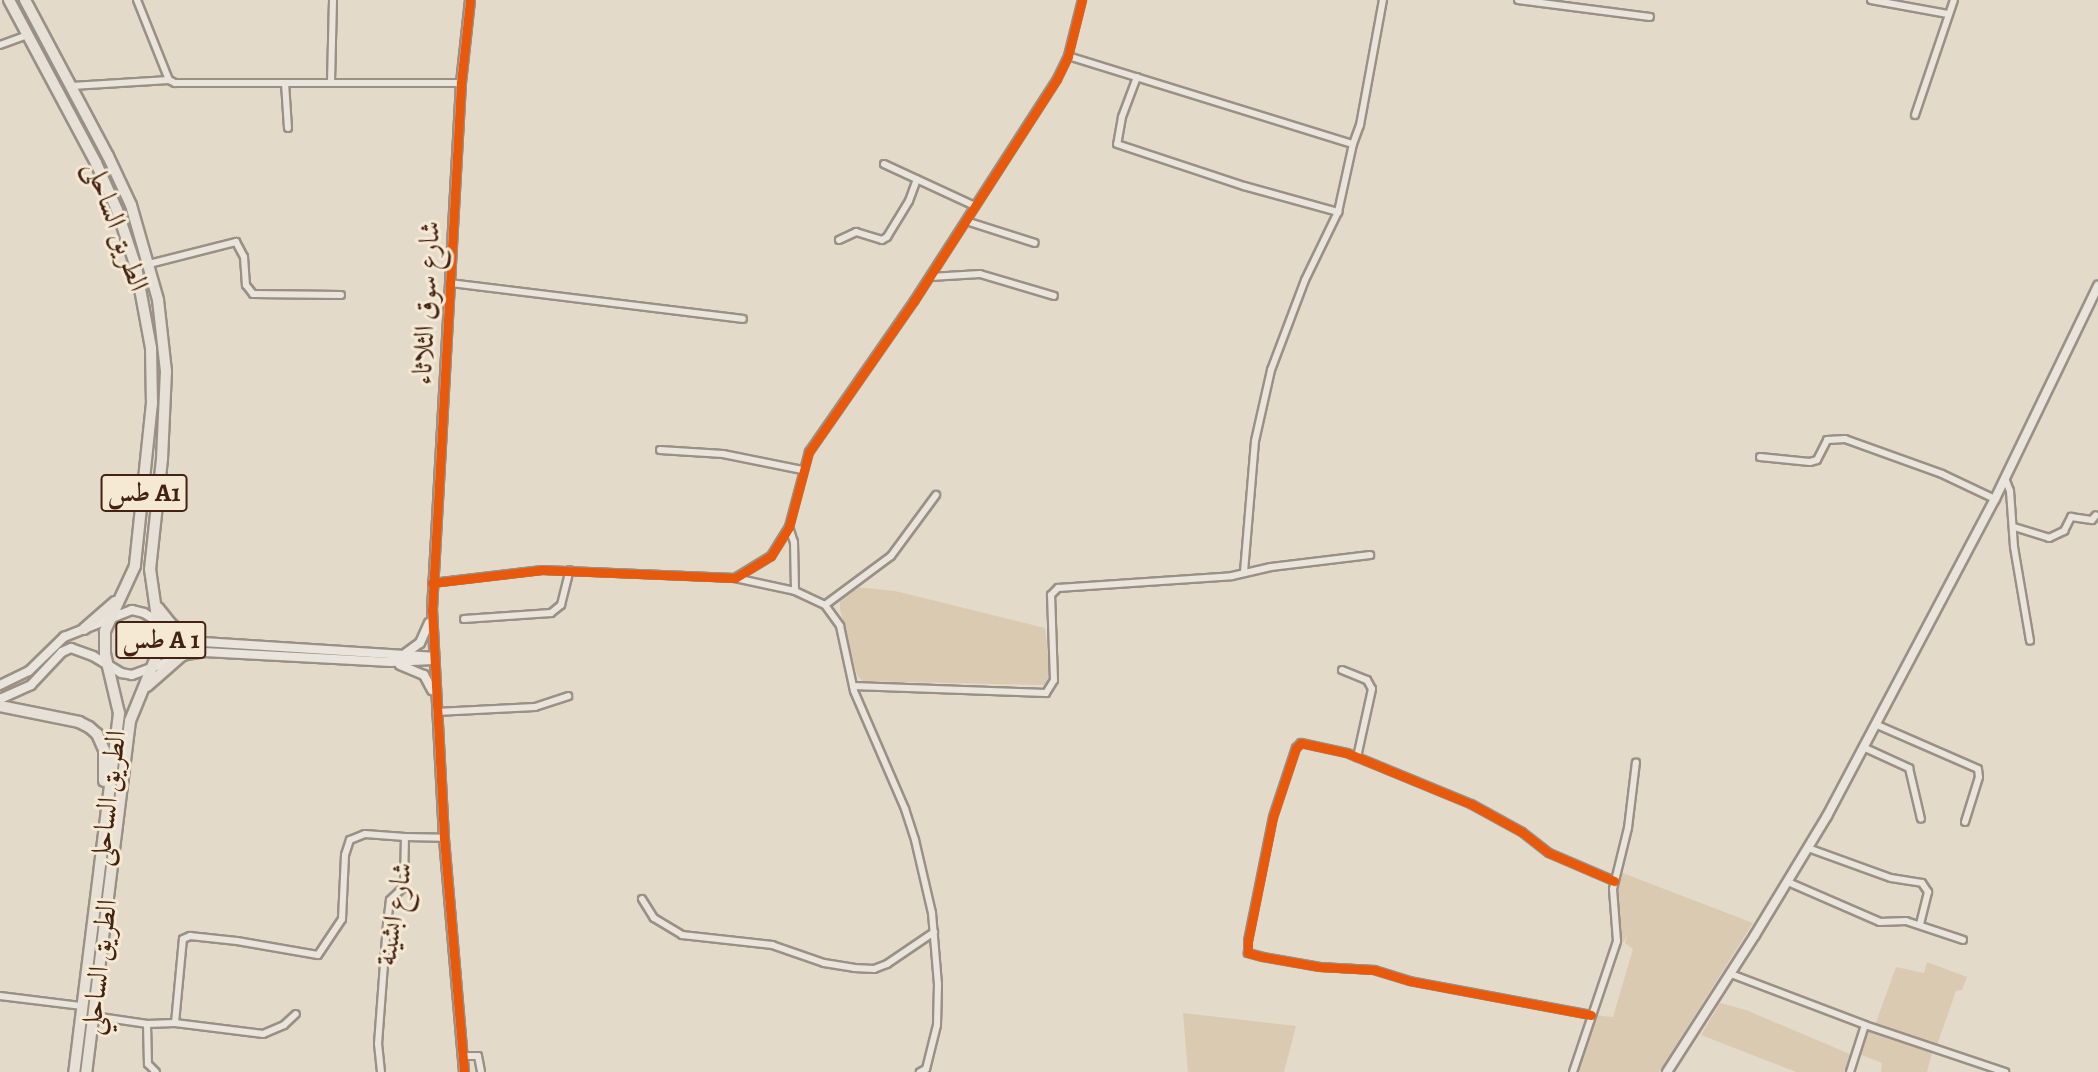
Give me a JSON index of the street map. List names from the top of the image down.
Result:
{
  "streets": {
    "highway": [
      "الطريق الساحلى",
      "طس A1",
      "طس A 1",
      "الطريق الساحلي"
    ],
    "street": ["شارع سوق الثلاثاء", "شارع ابشينة"]
  },
  "crossings": [
    ["الطريق الساحلى", "الطريق الساحلي"],
    ["شارع سوق الثلاثاء", "شارع ابشينة"]
  ]
}
